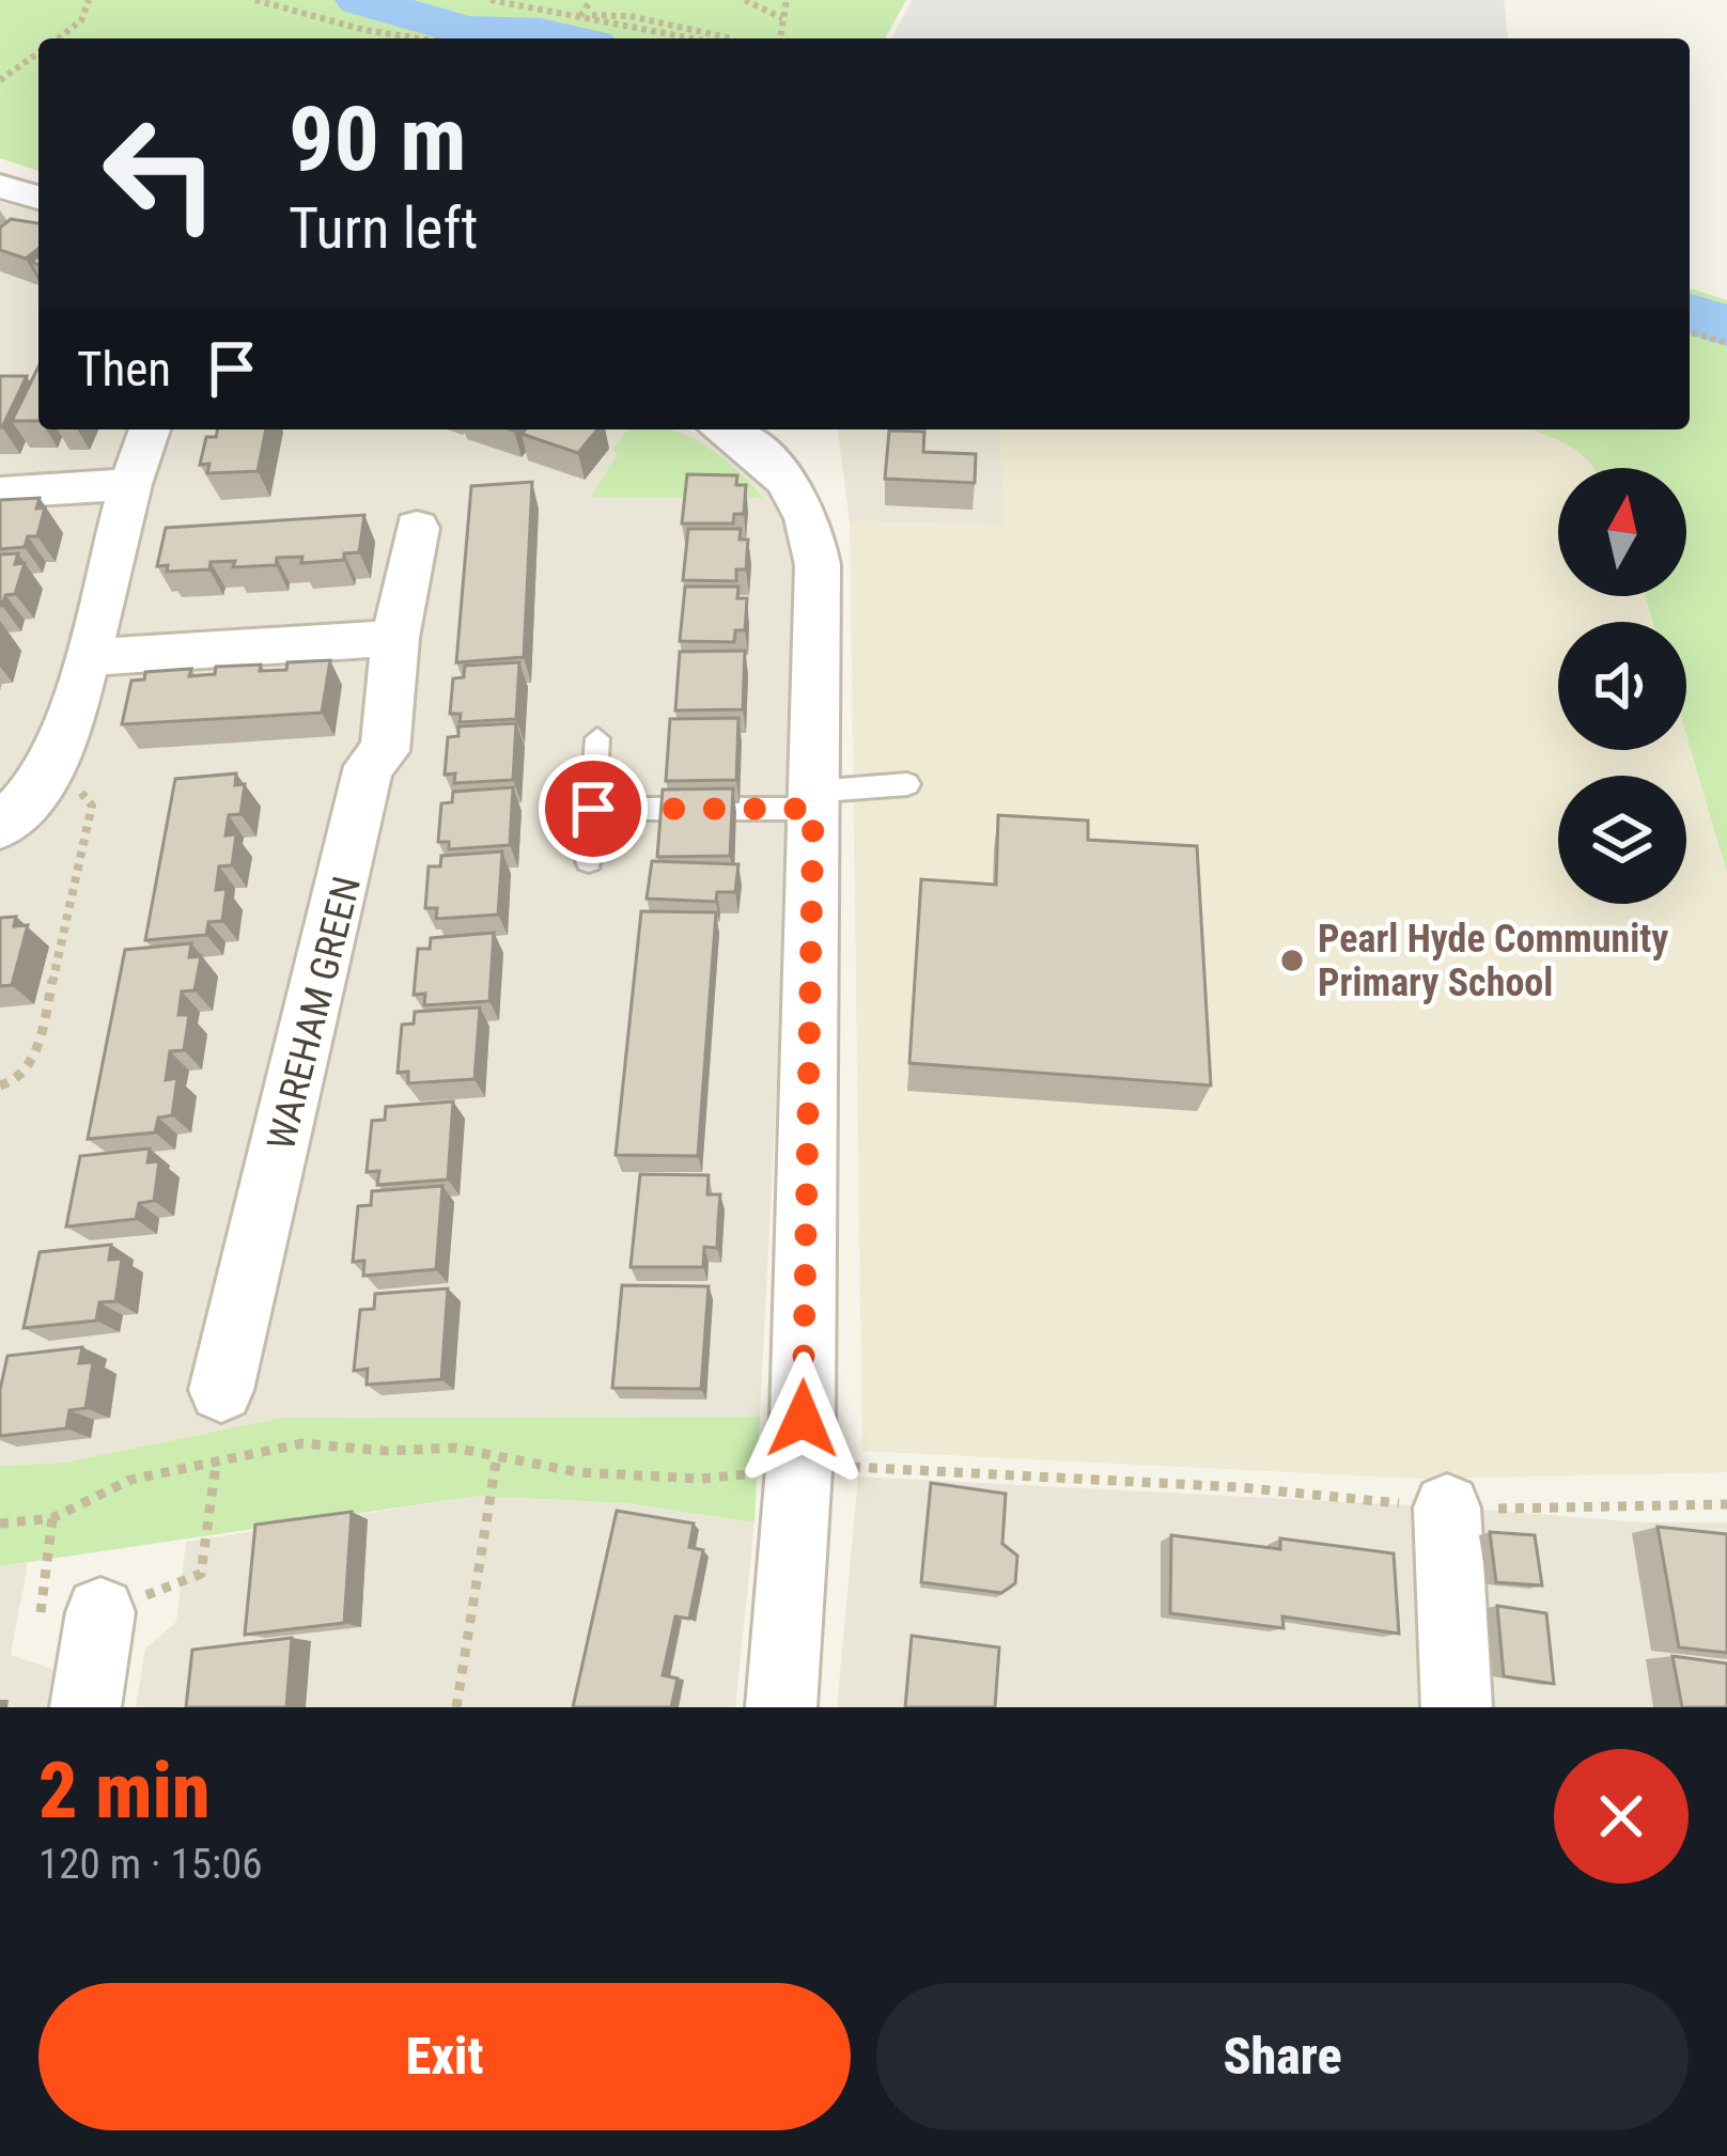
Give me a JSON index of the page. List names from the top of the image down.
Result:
{
  "streets": {
    "street": ["WAREHAM GREEN"]
  },
  "places": ["Pearl Hyde Community Primary School"],
  "north": "top",
  "page": {
    "turn": ["90 m", "Turn left"],
    "then": "Then",
    "heading": ["2 min", "120 m · 15:06"],
    "buttons": ["Exit", "Share"]
  }
}
